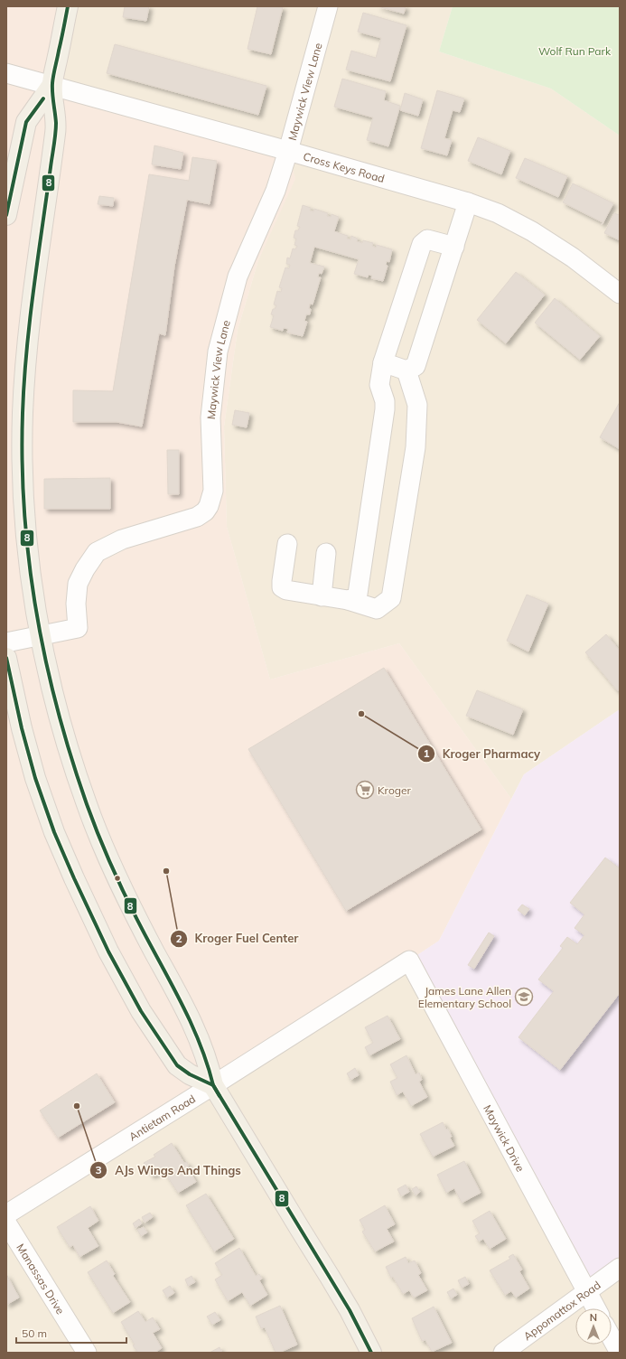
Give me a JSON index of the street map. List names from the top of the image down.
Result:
{
  "streets": {
    "street": [
      "Maywick View Lane",
      "Cross Keys Road",
      "Antietam Road",
      "Maywick Drive",
      "Manassas Drive",
      "Appomattox Road"
    ]
  },
  "crossings": [
    ["Maywick View Lane", "Cross Keys Road"],
    ["Antietam Road", "Maywick Drive"],
    ["Maywick Drive", "Appomattox Road"]
  ],
  "parks": ["Wolf Run Park"],
  "places": {
    "other": ["Kroger Pharmacy", "Kroger Fuel Center", "AJs Wings And Things"],
    "supermarket": ["Kroger"],
    "school or university": ["James Lane Allen Elementary School"]
  },
  "lines": ["transit line 8"],
  "scale_bar": "50 m",
  "north": "top"
}
